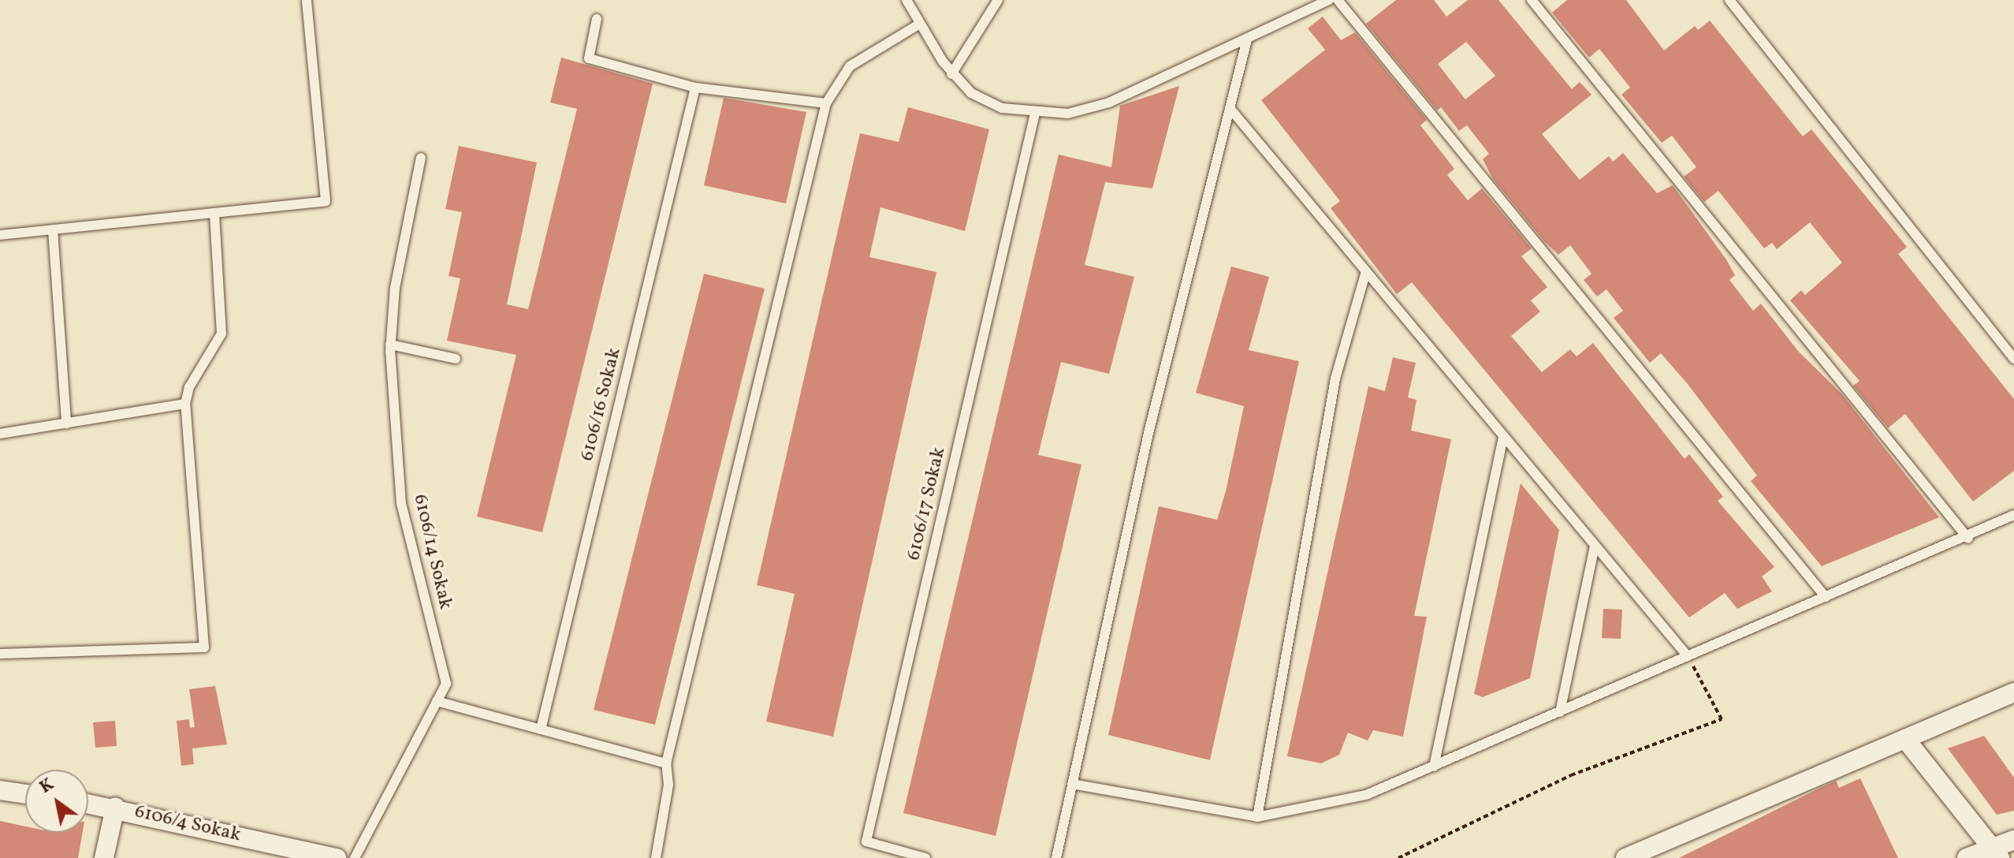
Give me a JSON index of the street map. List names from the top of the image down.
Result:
{
  "streets": {
    "street": ["6106/4 Sokak"],
    "lane": ["6106/16 Sokak", "6106/17 Sokak", "6106/14 Sokak"]
  },
  "north": "top left"
}
